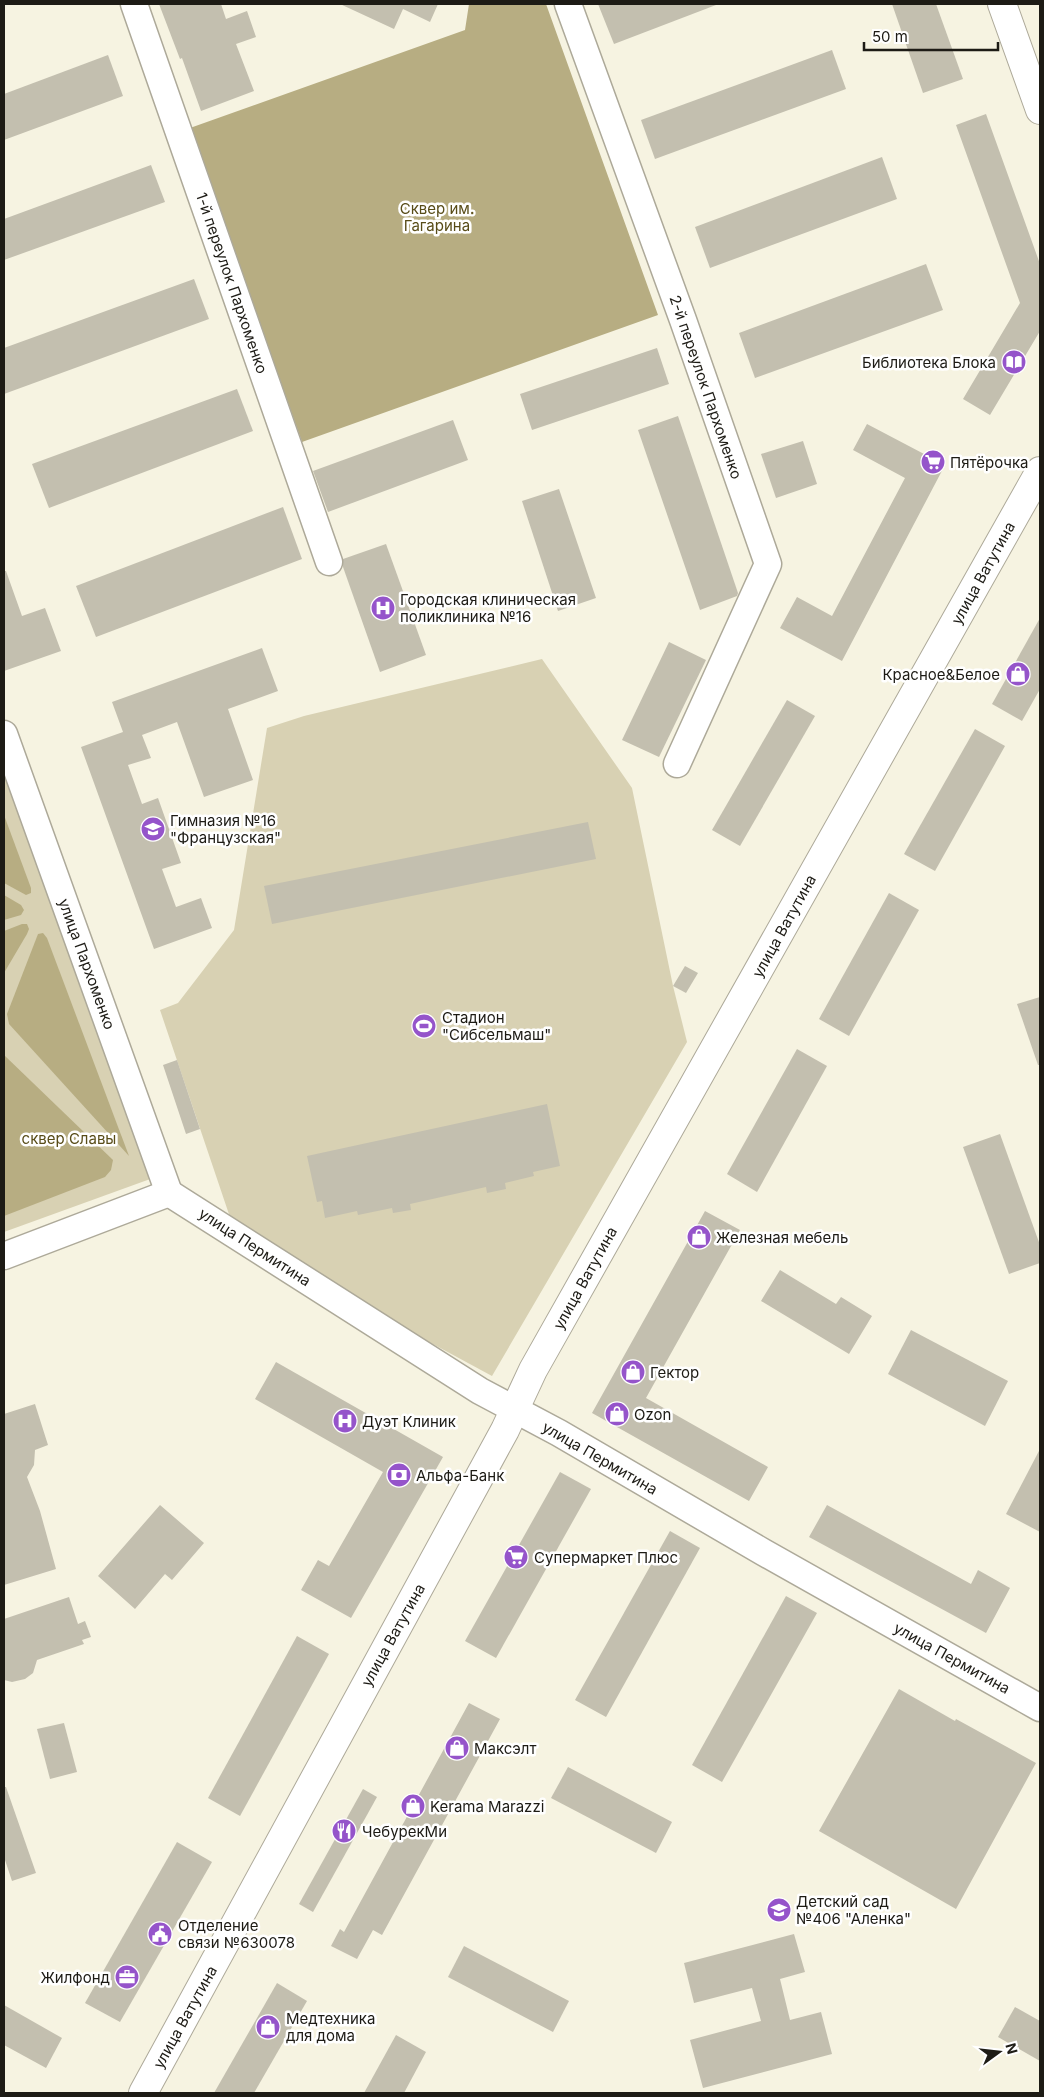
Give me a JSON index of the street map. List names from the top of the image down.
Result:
{
  "streets": {
    "main road": ["улица Ватутина"],
    "street": [
      "1-й переулок Пархоменко",
      "2-й переулок Пархоменко",
      "улица Пархоменко",
      "улица Пермитина"
    ]
  },
  "crossings": [
    ["улица Ватутина", "улица Пермитина"],
    ["улица Пархоменко", "улица Пермитина"]
  ],
  "parks": ["Сквер им. Гагарина", "сквер Славы"],
  "places": {
    "library": ["Библиотека Блока"],
    "supermarket": ["Пятёрочка", "Супермаркет Плюс"],
    "hospital": ["Городская клиническая поликлиника №16", "Дуэт Клиник"],
    "shop": [
      "Красное&Белое",
      "Железная мебель",
      "Гектор",
      "Ozon",
      "Максэлт",
      "Kerama Marazzi",
      "Медтехника для дома"
    ],
    "school or university": ["Гимназия №16 \"Французская\"", "Детский сад №406 \"Аленка\""],
    "sports": ["Стадион \"Сибсельмаш\""],
    "bank": ["Альфа-Банк"],
    "restaurant": ["ЧебурекМи"],
    "public building": ["Отделение связи №630078"],
    "office": ["Жилфонд"]
  },
  "scale_bar": "50 m",
  "north": "right"
}
